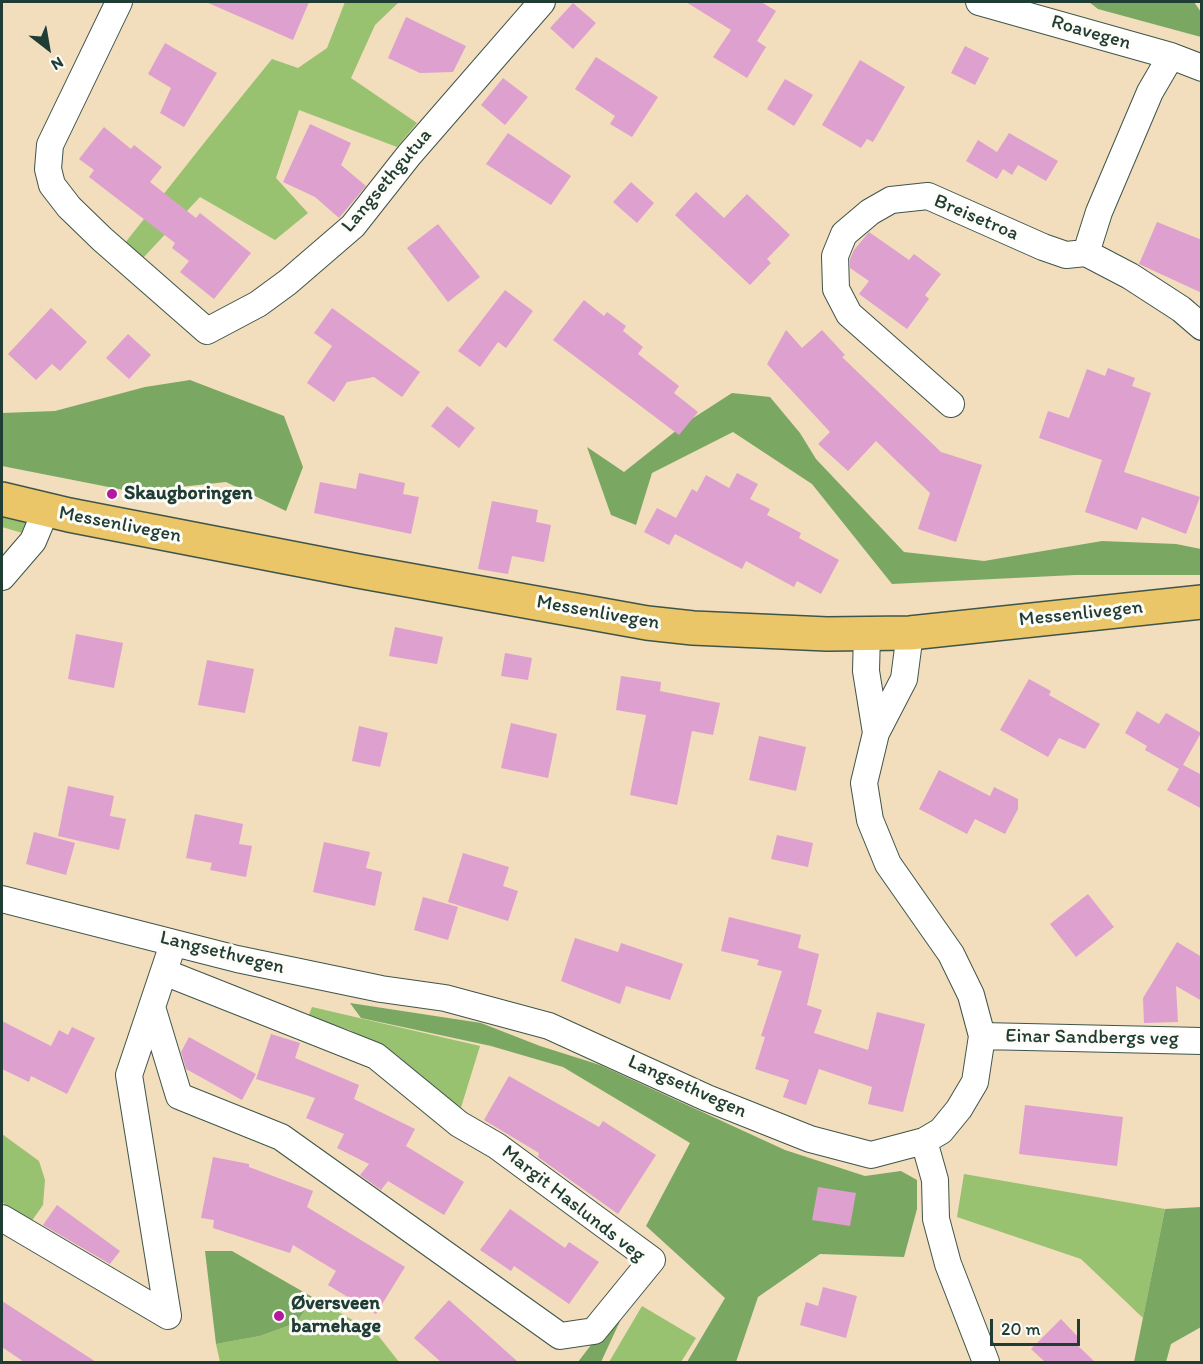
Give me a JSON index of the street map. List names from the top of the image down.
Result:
{
  "streets": {
    "main road": ["Messenlivegen"],
    "street": [
      "Roavegen",
      "Langsethgutua",
      "Breisetroa",
      "Langsethvegen",
      "Einar Sandbergs veg",
      "Margit Haslunds veg"
    ]
  },
  "crossings": [
    ["Messenlivegen", "Langsethvegen"],
    ["Langsethvegen", "Einar Sandbergs veg"]
  ],
  "places": ["Skaugboringen", "Øversveen barnehage"],
  "scale_bar": "20 m",
  "north": "bottom right"
}
